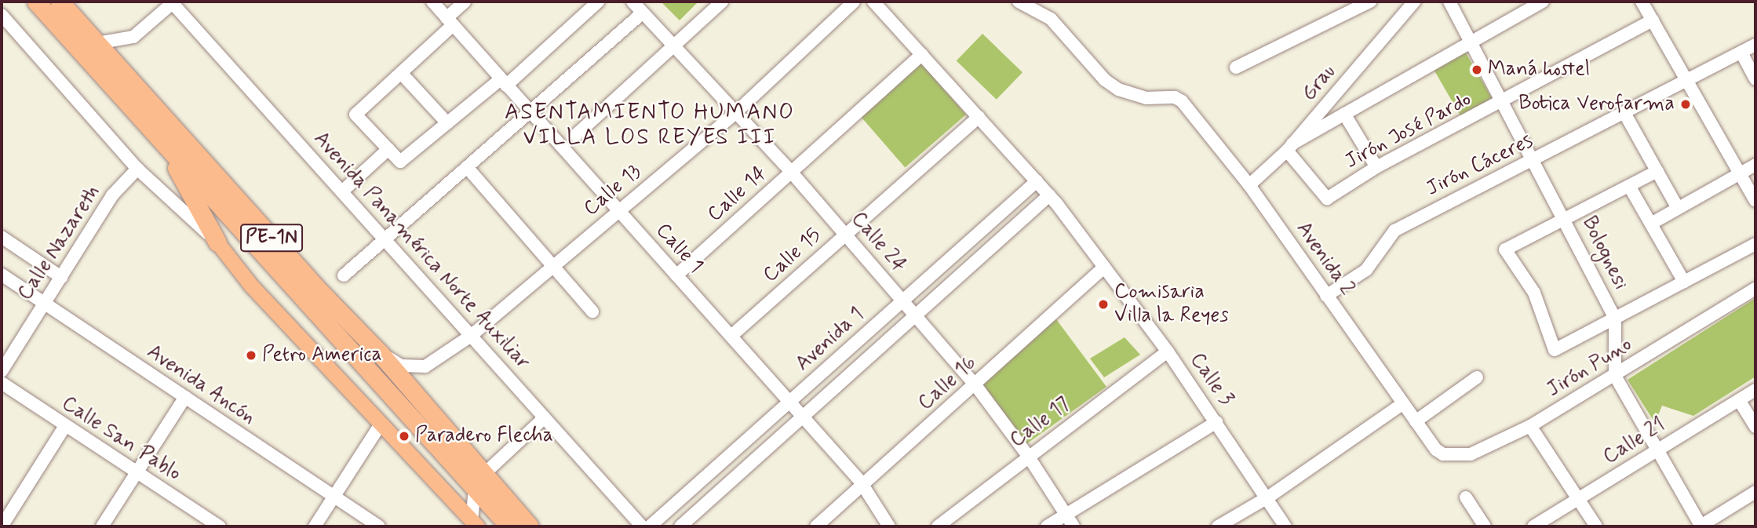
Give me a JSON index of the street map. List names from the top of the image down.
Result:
{
  "streets": {
    "highway": ["PE-1N"],
    "street": [
      "Grau",
      "Jirón José Pardo",
      "Jirón Cáceres",
      "Calle 13",
      "Calle 14",
      "Calle 24",
      "Calle Nazareth",
      "Calle 1",
      "Avenida Panamérica Norte Auxiliar",
      "Bolognesi",
      "Calle 15",
      "Avenida 2",
      "Avenida 1",
      "Jirón Puno",
      "Calle 3",
      "Calle 16",
      "Avenida Ancón",
      "Calle 17",
      "Calle San Pablo",
      "Calle 21"
    ]
  },
  "crossings": [
    ["Grau", "Jirón José Pardo"],
    ["Grau", "Avenida 2"],
    ["Jirón José Pardo", "Bolognesi"],
    ["Jirón Cáceres", "Bolognesi"],
    ["Jirón Cáceres", "Avenida 2"],
    ["Calle 13", "PE-1N"],
    ["Calle 13", "Calle 24"],
    ["Calle 13", "Calle 1"],
    ["Calle 13", "Avenida Panamérica Norte Auxiliar"],
    ["Calle 14", "Calle 24"],
    ["Calle 14", "Calle 1"],
    ["Calle 14", "Calle 3"],
    ["Calle 24", "Calle 15"],
    ["Calle 24", "Avenida 1"],
    ["Calle 24", "Calle 16"],
    ["Calle 24", "Calle 17"],
    ["Calle Nazareth", "Avenida Ancón"],
    ["Calle 1", "Calle 15"],
    ["Calle 1", "Avenida 1"],
    ["Calle 1", "Calle 16"],
    ["Bolognesi", "Jirón Puno"],
    ["Bolognesi", "Calle 21"],
    ["Calle 15", "Calle 3"],
    ["Avenida 2", "Jirón Puno"],
    ["Avenida 1", "Calle 3"],
    ["Calle 3", "Calle 16"],
    ["Calle 3", "Calle 17"]
  ],
  "districts": ["ASENTAMIENTO HUMANO VILLA LOS REYES III"],
  "places": [
    "Maná hostel",
    "Botica Verofarma",
    "Comisaria Villa la Reyes",
    "Petro America",
    "Paradero Flecha"
  ]
}
